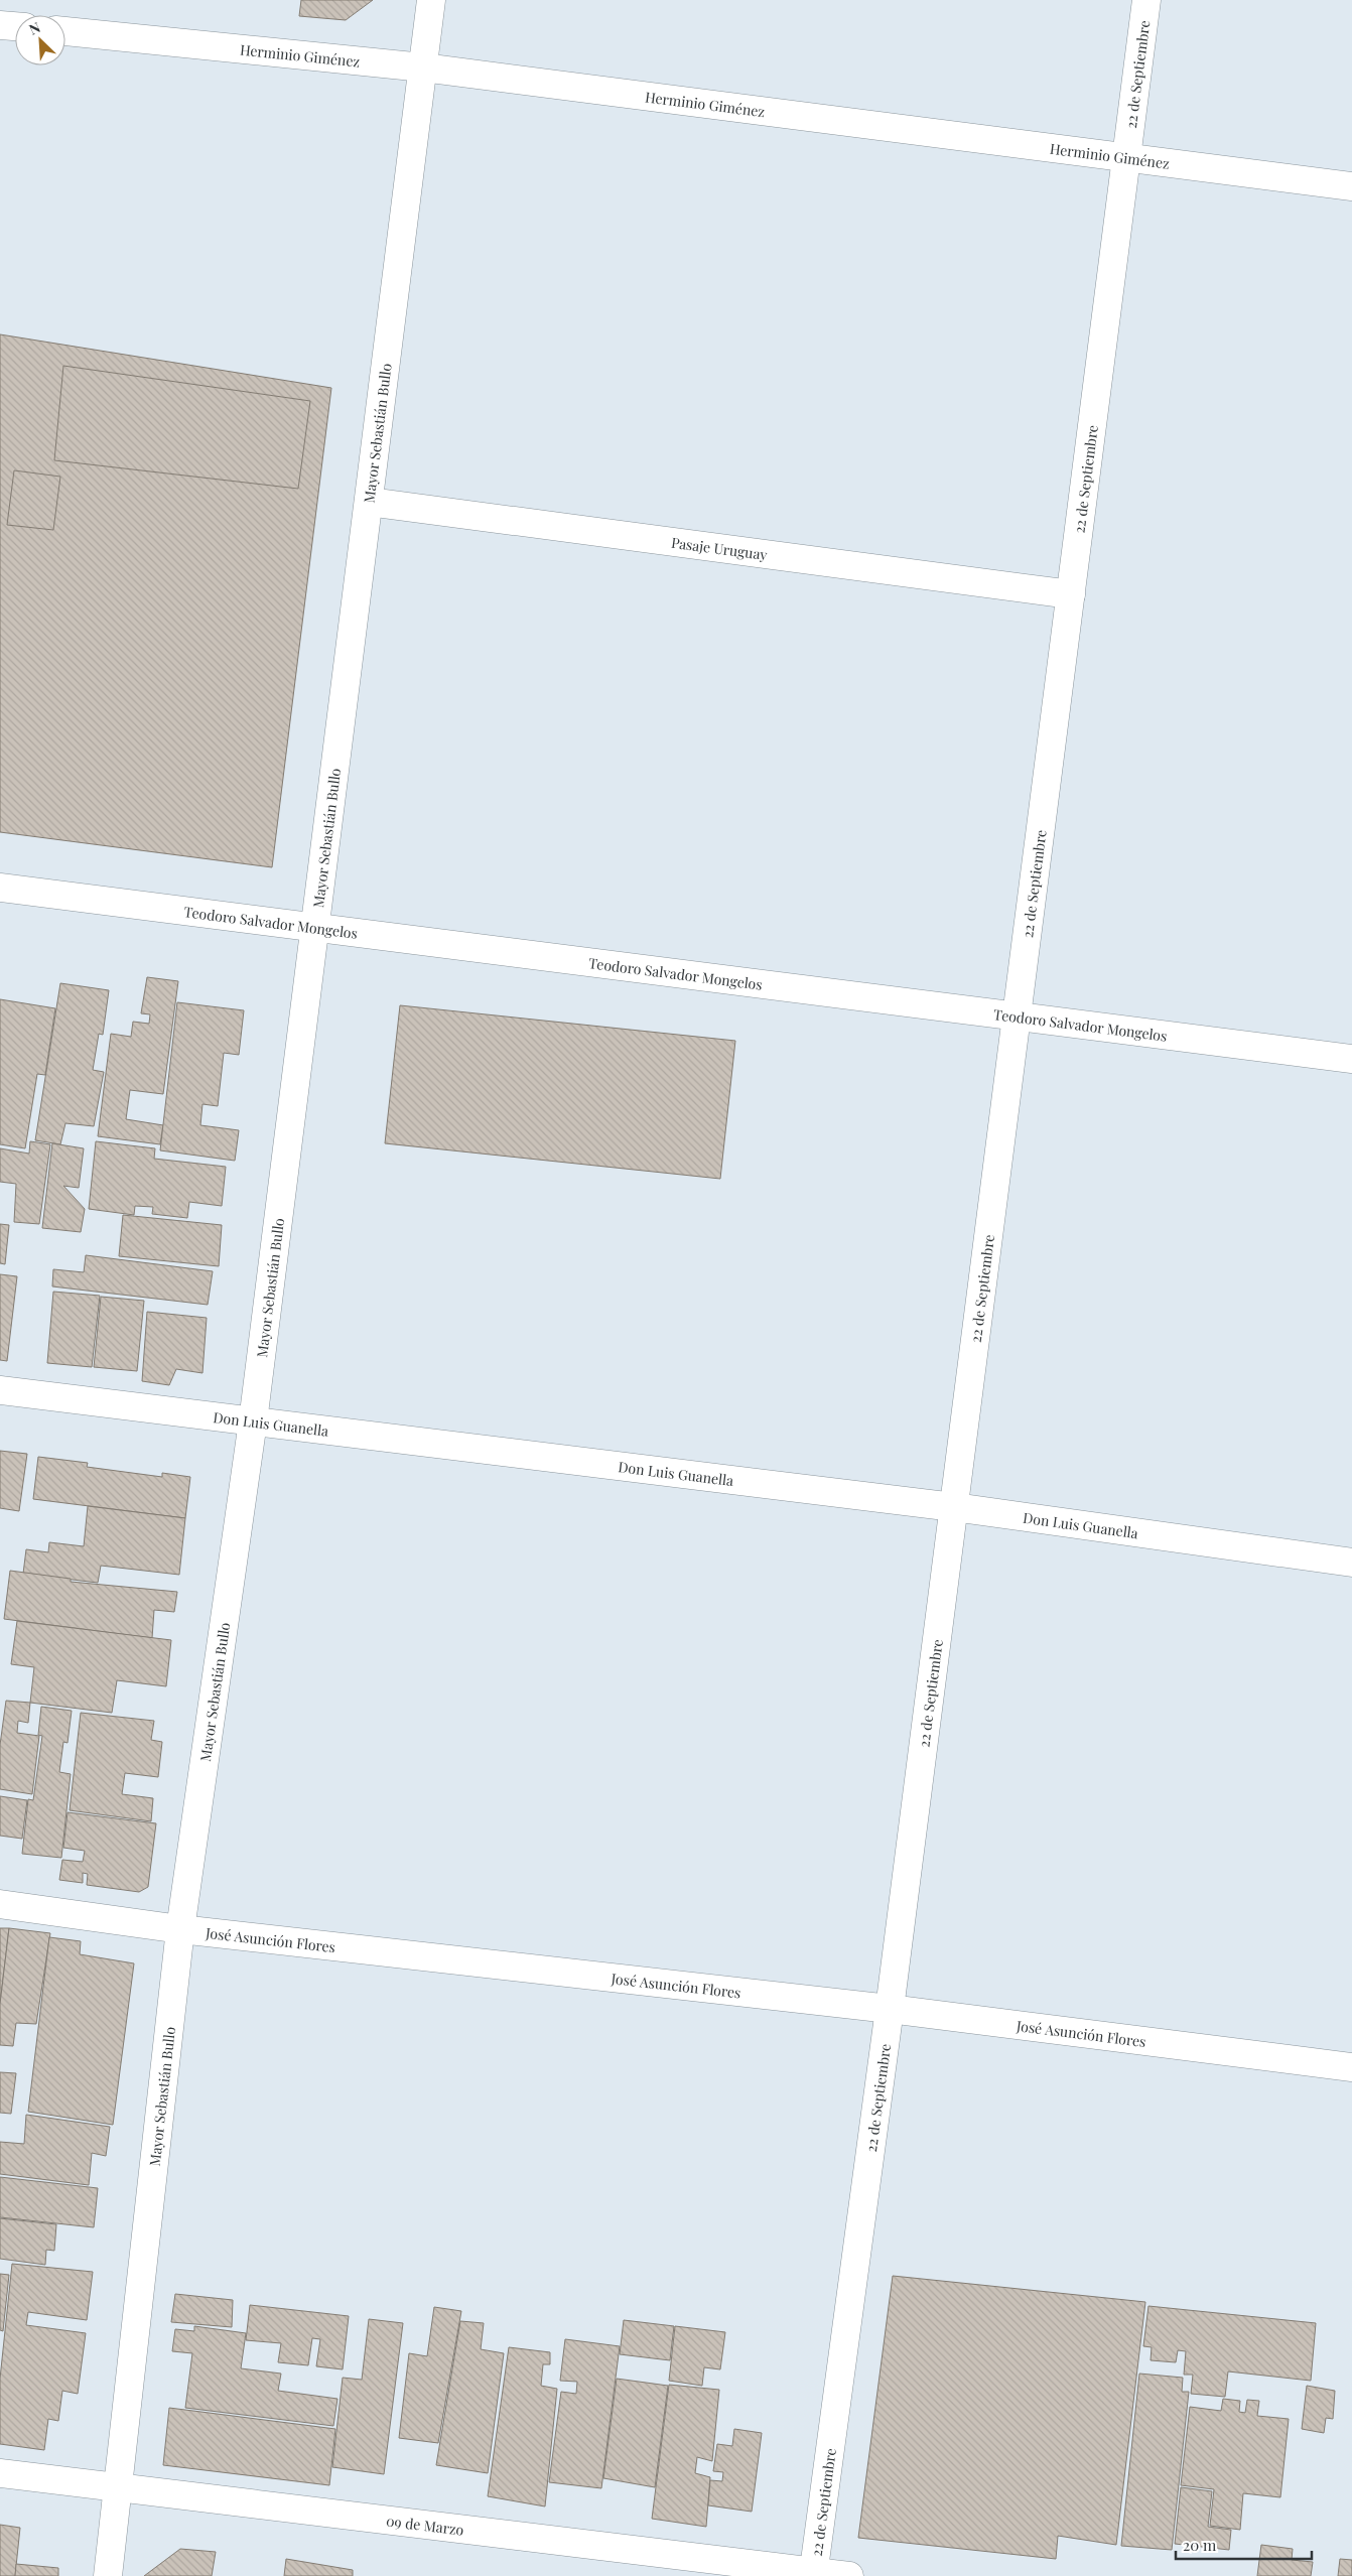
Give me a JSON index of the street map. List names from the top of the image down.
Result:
{
  "streets": {
    "street": [
      "Herminio Giménez",
      "22 de Septiembre",
      "Mayor Sebastián Bullo",
      "Pasaje Uruguay",
      "Teodoro Salvador Mongelos",
      "Don Luis Guanella",
      "José Asunción Flores",
      "09 de Marzo"
    ]
  },
  "crossings": [
    ["Herminio Giménez", "22 de Septiembre"],
    ["Herminio Giménez", "Mayor Sebastián Bullo"],
    ["22 de Septiembre", "Pasaje Uruguay"],
    ["22 de Septiembre", "Teodoro Salvador Mongelos"],
    ["22 de Septiembre", "Don Luis Guanella"],
    ["22 de Septiembre", "José Asunción Flores"],
    ["22 de Septiembre", "09 de Marzo"],
    ["Mayor Sebastián Bullo", "Pasaje Uruguay"],
    ["Mayor Sebastián Bullo", "Teodoro Salvador Mongelos"],
    ["Mayor Sebastián Bullo", "Don Luis Guanella"],
    ["Mayor Sebastián Bullo", "José Asunción Flores"],
    ["Mayor Sebastián Bullo", "09 de Marzo"]
  ],
  "scale_bar": "20 m",
  "north": "top left"
}
